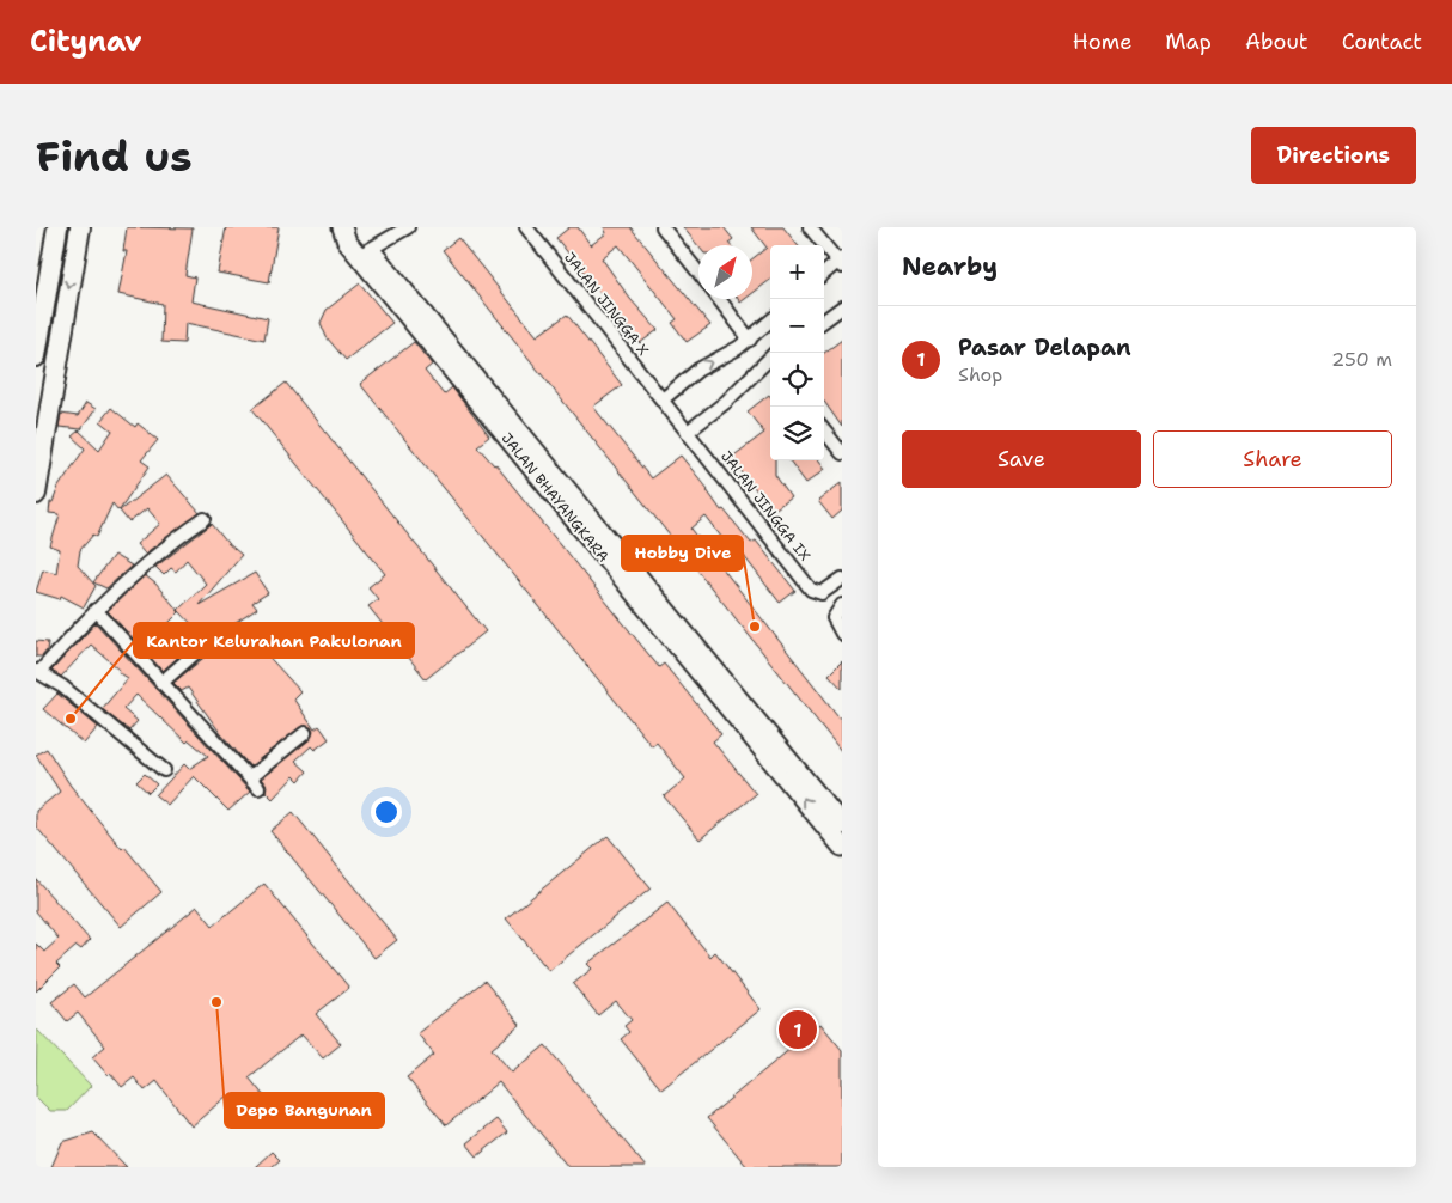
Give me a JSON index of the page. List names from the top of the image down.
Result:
{
  "streets": {
    "main road": ["JALAN BHAYANGKARA"],
    "street": ["JALAN JINGGA X", "JALAN JINGGA IX"]
  },
  "crossings": [
    ["JALAN JINGGA X", "JALAN JINGGA IX"]
  ],
  "places": ["Hobby Dive", "Kantor Kelurahan Pakulonan", "Depo Bangunan"],
  "north": "top right",
  "page": {
    "header": "Citynav",
    "nav": [
      "Home",
      "Map",
      "About",
      "Contact"
    ],
    "buttons": [
      "Directions",
      ["Save", "Share"]
    ],
    "title": "Find us",
    "heading": "Nearby",
    "map_buttons": ["+", "−"],
    "list": [
      {
        "mark": "1",
        "name": "Pasar Delapan",
        "note": "Shop",
        "value": "250 m"
      }
    ],
    "pins": "1"
  }
}
